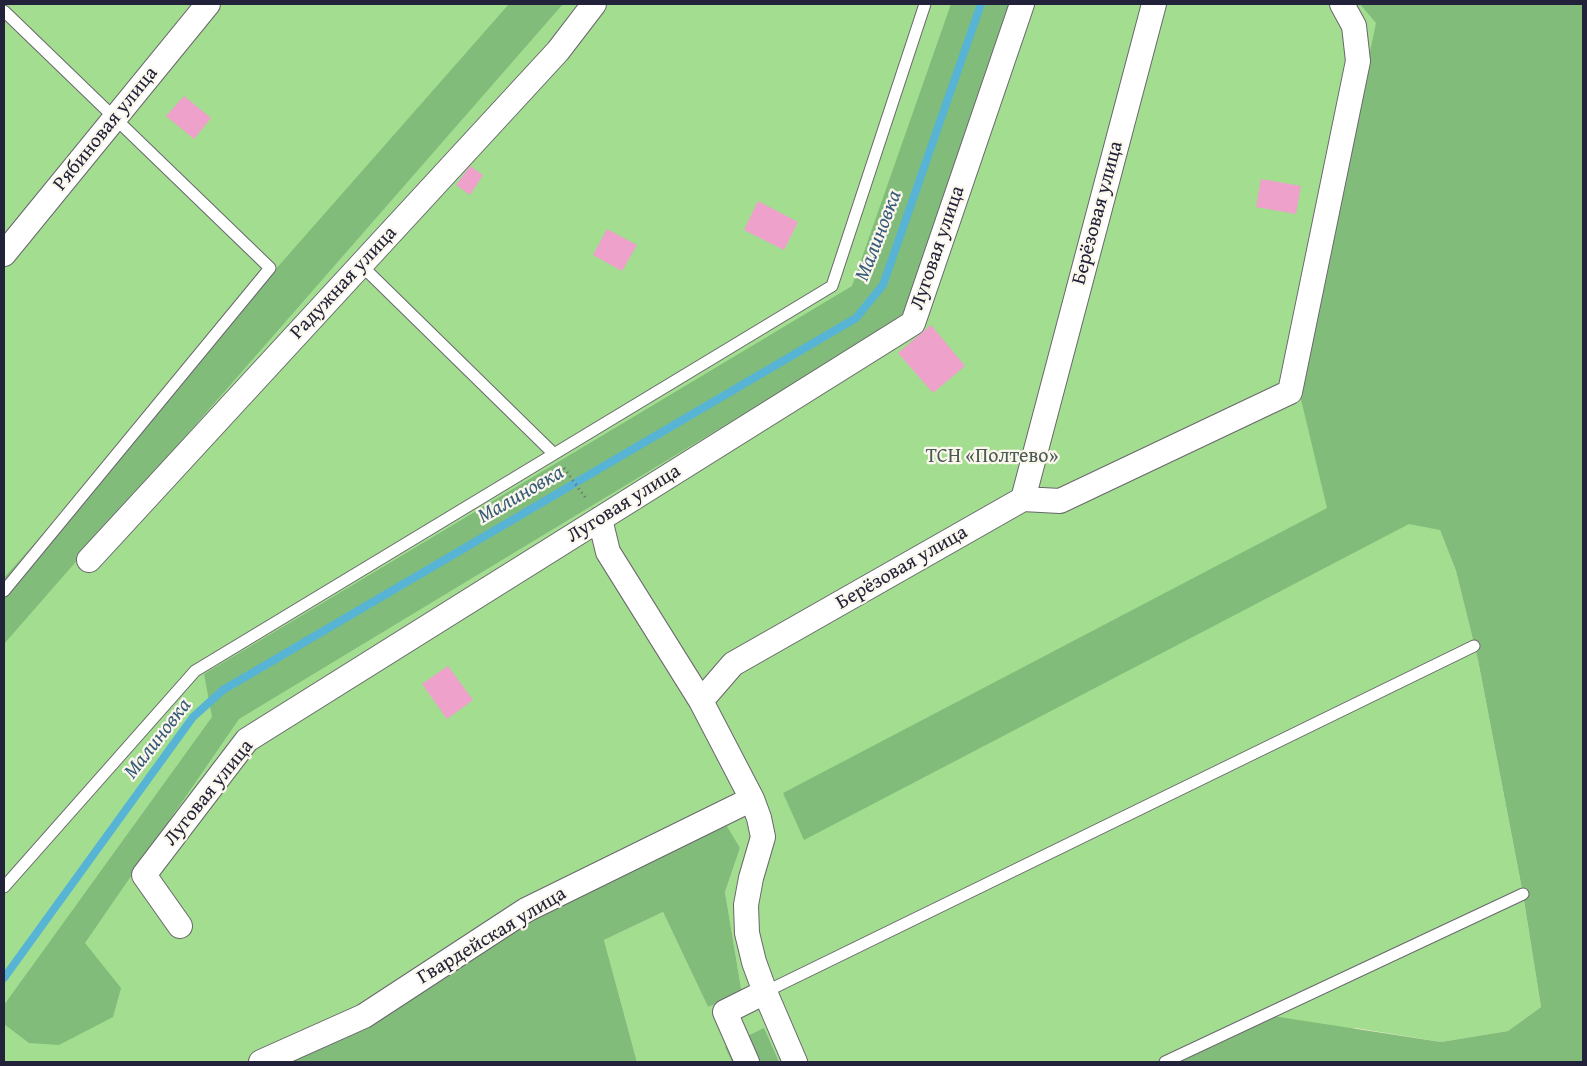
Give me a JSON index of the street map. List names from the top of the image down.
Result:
{
  "streets": {
    "street": [
      "Рябиновая улица",
      "Берёзовая улица",
      "Луговая улица",
      "Радужная улица",
      "Гвардейская улица"
    ]
  },
  "water": ["Малиновка"],
  "parks": ["ТСН «Полтево»"]
}
